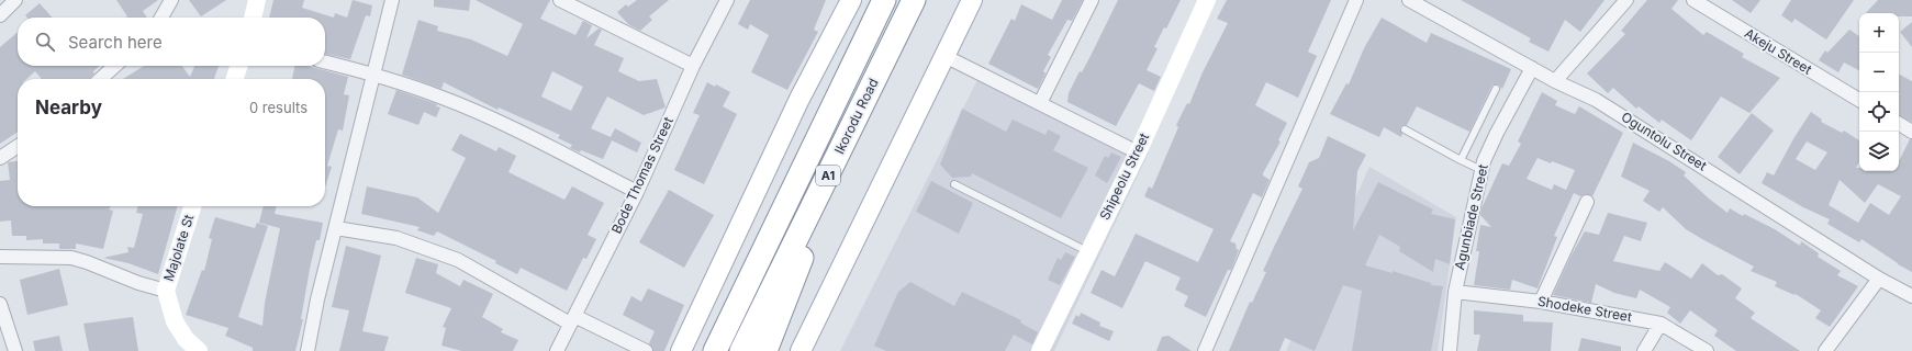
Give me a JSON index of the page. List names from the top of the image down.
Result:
{
  "streets": {
    "highway": ["Ikorodu Road", "A1"],
    "street": [
      "Akeju Street",
      "Oguntolu Street",
      "Bode Thomas Street",
      "Shipeolu Street",
      "Agunbiade Street",
      "Majolate St",
      "Shodeke Street"
    ]
  },
  "crossings": [
    ["Oguntolu Street", "Agunbiade Street"],
    ["Agunbiade Street", "Shodeke Street"]
  ],
  "page": {
    "map_buttons": ["+", "−"],
    "search": "Search here",
    "heading": ["Nearby", "0 results"]
  }
}
